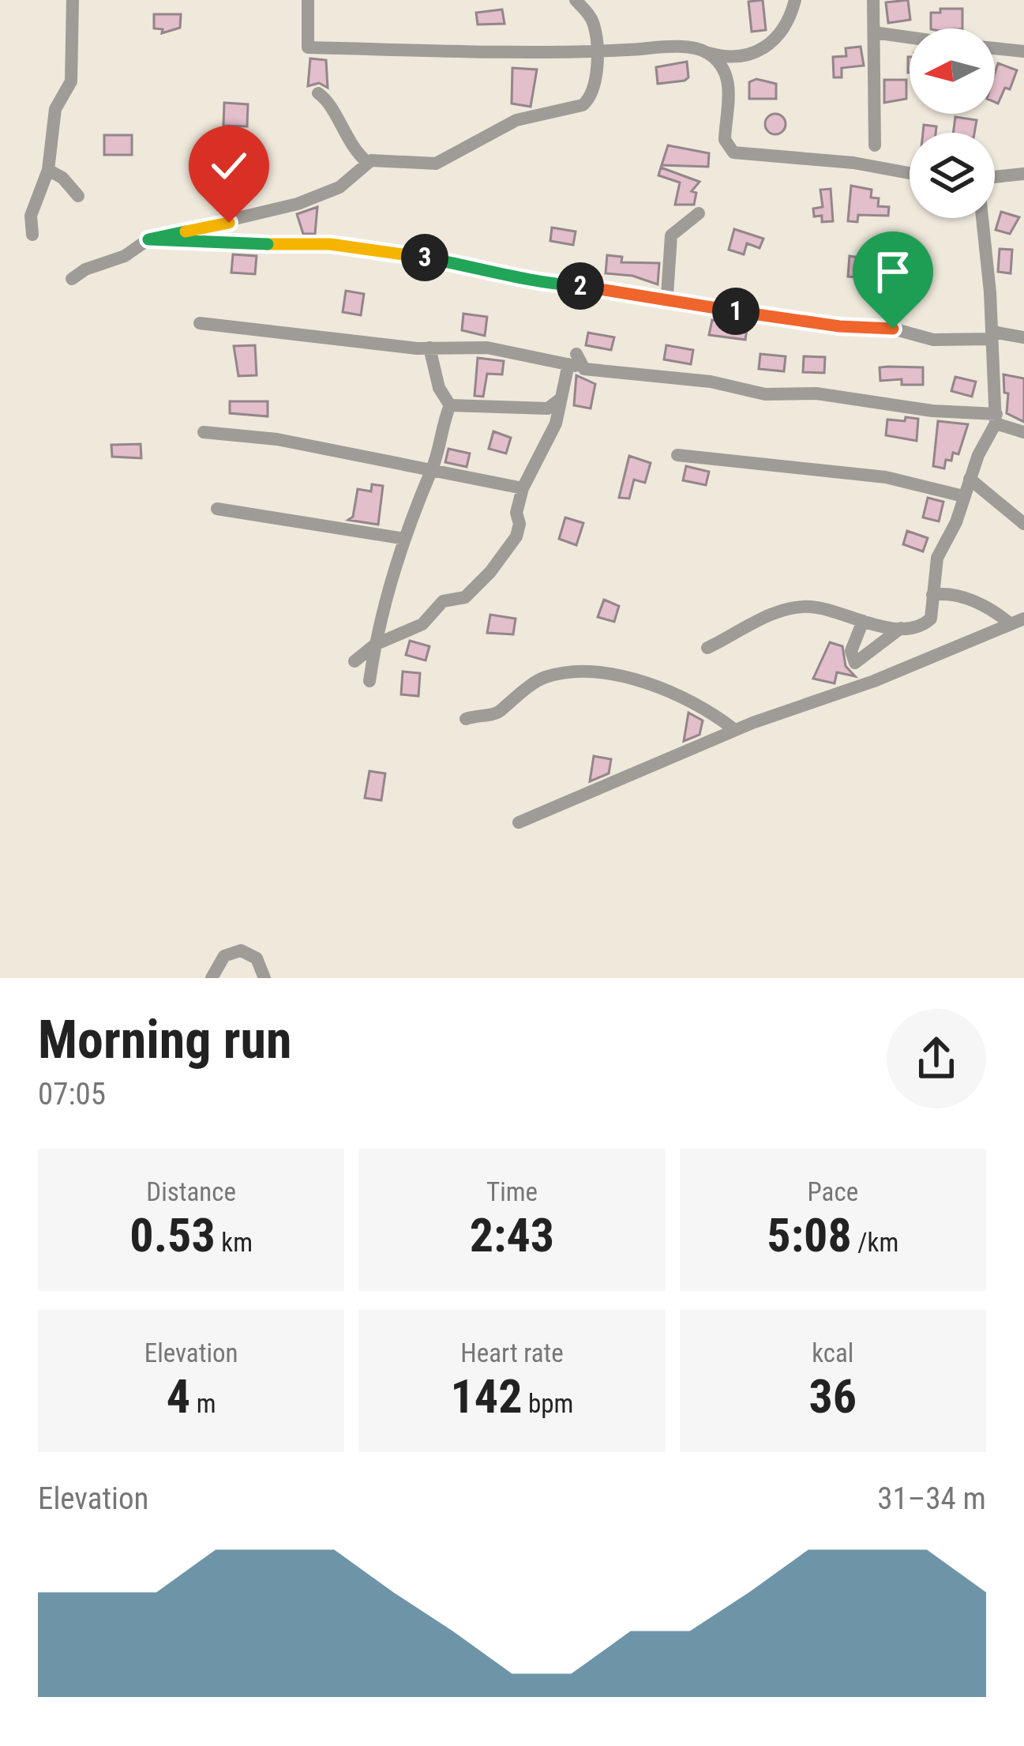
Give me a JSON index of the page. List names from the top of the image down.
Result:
{
  "north": "left",
  "page": {
    "pins": ["3", "2", "1"],
    "heading": ["Morning run", "07:05"],
    "stats": [
      ["Distance", "0.53 km"],
      ["Time", "2:43"],
      ["Pace", "5:08 /km"],
      ["Elevation", "4 m"],
      ["Heart rate", "142 bpm"],
      ["kcal", "36"]
    ],
    "chart": ["Elevation", "31–34 m"]
  }
}
